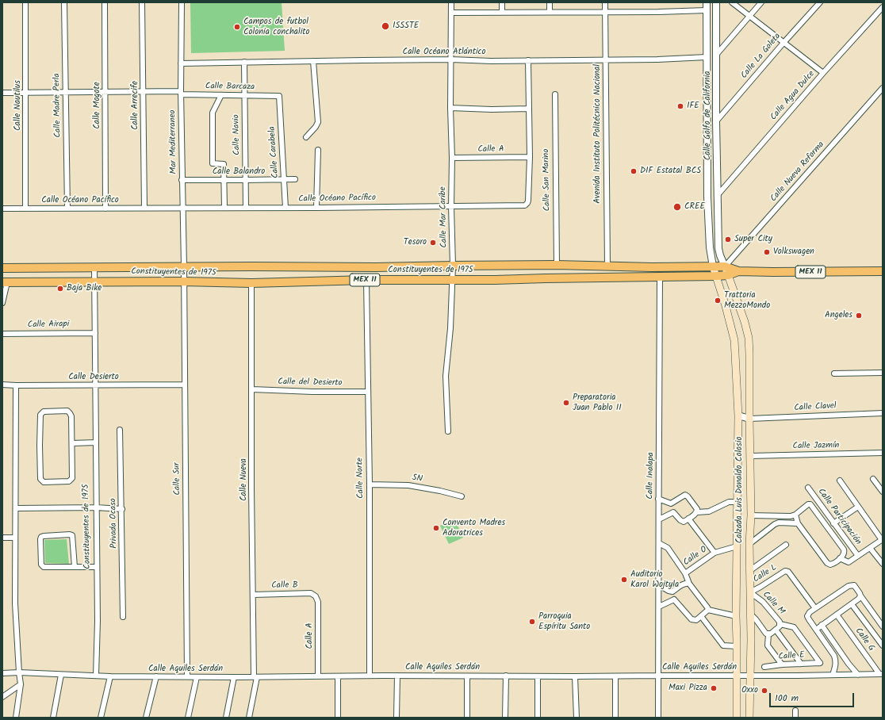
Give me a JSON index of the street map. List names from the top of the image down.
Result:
{
  "streets": {
    "main road": ["Constituyentes de 1975", "MEX 11", "Calzada Luis Donaldo Colosio"],
    "street": [
      "Calle Océano Atlántico",
      "Calle La Goleta",
      "Calle Barcaza",
      "Calle Agua Dulce",
      "Calle Nautilus",
      "Calle Madre Perla",
      "Calle Mogote",
      "Calle Arrecife",
      "Calle Golfo de California",
      "Avenida Instituto Politécnico Nacional",
      "Calle Navio",
      "Mar Mediterraneo",
      "Calle A",
      "Calle Carabela",
      "Calle Balandro",
      "Calle Nueva Reforma",
      "Calle San Marino",
      "Calle Océano Pacífico",
      "Calle Mar Caribe",
      "Calle Airapi",
      "Calle Desierto",
      "Calle del Desierto",
      "Calle Clavel",
      "Calle Jazmín",
      "Calle Inalapa",
      "Calle Norte",
      "Calle Sur",
      "SN",
      "Calle Nueva",
      "Calle Participación",
      "Privada Ocaso",
      "Calle O",
      "Calle L",
      "Calle B",
      "Calle M",
      "Calle G",
      "Calle E",
      "Calle Aquiles Serdán"
    ]
  },
  "crossings": [
    ["Calle Océano Atlántico", "Calle Golfo de California"],
    ["Calle Océano Atlántico", "Avenida Instituto Politécnico Nacional"],
    ["Calle Océano Atlántico", "Calle Navio"],
    ["Calle Océano Atlántico", "Mar Mediterraneo"],
    ["Calle Océano Atlántico", "Calle Océano Pacífico"],
    ["Calle Océano Atlántico", "Calle Mar Caribe"],
    ["Calle La Goleta", "Calle Golfo de California"],
    ["Calle Barcaza", "Calle Nautilus"],
    ["Calle Barcaza", "Calle Madre Perla"],
    ["Calle Barcaza", "Calle Mogote"],
    ["Calle Barcaza", "Calle Arrecife"],
    ["Calle Barcaza", "Calle Navio"],
    ["Calle Barcaza", "Mar Mediterraneo"],
    ["Calle Barcaza", "Calle Carabela"],
    ["Calle Agua Dulce", "Calle Golfo de California"],
    ["Calle Nautilus", "Calle Océano Pacífico"],
    ["Calle Madre Perla", "Calle Océano Pacífico"],
    ["Calle Mogote", "Calle Océano Pacífico"],
    ["Calle Arrecife", "Calle Océano Pacífico"],
    ["Calle Golfo de California", "Calle Nueva Reforma"],
    ["Calle Golfo de California", "Constituyentes de 1975"],
    ["Calle Golfo de California", "MEX 11"],
    ["Calle Golfo de California", "Calzada Luis Donaldo Colosio"],
    ["Avenida Instituto Politécnico Nacional", "Constituyentes de 1975"],
    ["Calle Navio", "Calle Balandro"],
    ["Calle Navio", "Calle Océano Pacífico"],
    ["Mar Mediterraneo", "Calle Balandro"],
    ["Mar Mediterraneo", "Calle Océano Pacífico"],
    ["Mar Mediterraneo", "Constituyentes de 1975"],
    ["Mar Mediterraneo", "Calle Sur"],
    ["Calle A", "Calle Océano Pacífico"],
    ["Calle A", "Calle Mar Caribe"],
    ["Calle A", "Calle B"],
    ["Calle A", "Calle Aquiles Serdán"],
    ["Calle Carabela", "Calle Balandro"],
    ["Calle Carabela", "Calle Océano Pacífico"],
    ["Calle Nueva Reforma", "MEX 11"],
    ["Calle Nueva Reforma", "Calzada Luis Donaldo Colosio"],
    ["Calle San Marino", "Constituyentes de 1975"],
    ["Calle Océano Pacífico", "Calle Mar Caribe"],
    ["Calle Mar Caribe", "Constituyentes de 1975"],
    ["Constituyentes de 1975", "MEX 11"],
    ["Constituyentes de 1975", "Calle Airapi"],
    ["Constituyentes de 1975", "Calle Desierto"],
    ["Constituyentes de 1975", "Calle Inalapa"],
    ["Constituyentes de 1975", "Calle Norte"],
    ["Constituyentes de 1975", "Calle Sur"],
    ["Constituyentes de 1975", "Calle Nueva"],
    ["Constituyentes de 1975", "Calzada Luis Donaldo Colosio"],
    ["Constituyentes de 1975", "Calle Aquiles Serdán"],
    ["MEX 11", "Calzada Luis Donaldo Colosio"],
    ["Calle Desierto", "Calle Sur"],
    ["Calle del Desierto", "Calle Norte"],
    ["Calle del Desierto", "Calle Nueva"],
    ["Calle Clavel", "Calzada Luis Donaldo Colosio"],
    ["Calle Jazmín", "Calzada Luis Donaldo Colosio"],
    ["Calle Inalapa", "Calle Aquiles Serdán"],
    ["Calle Norte", "SN"],
    ["Calle Norte", "Calle Aquiles Serdán"],
    ["Calle Sur", "Calle Aquiles Serdán"],
    ["Calle Nueva", "Calle B"],
    ["Calle Nueva", "Calle Aquiles Serdán"],
    ["Calzada Luis Donaldo Colosio", "Calle O"],
    ["Calzada Luis Donaldo Colosio", "Calle L"],
    ["Calzada Luis Donaldo Colosio", "Calle M"],
    ["Calzada Luis Donaldo Colosio", "Calle Aquiles Serdán"],
    ["Calle L", "Calle M"],
    ["Calle M", "Calle E"],
    ["Calle G", "Calle Aquiles Serdán"]
  ],
  "places": [
    "ISSSTE",
    "Campos de futbol Colonia conchalito",
    "IFE",
    "DIF Estatal BCS",
    "CREE",
    "Super City",
    "Tesoro",
    "Volkswagen",
    "Baja Bike",
    "Trattoria MezzoMondo",
    "Angeles",
    "Preparatoria Juan Pablo II",
    "Convento Madres Adoratrices",
    "Auditorio Karol Wojtyla",
    "Parroquia Espíritu Santo",
    "Maxi Pizza",
    "Oxxo"
  ],
  "scale_bar": "100 m"
}
